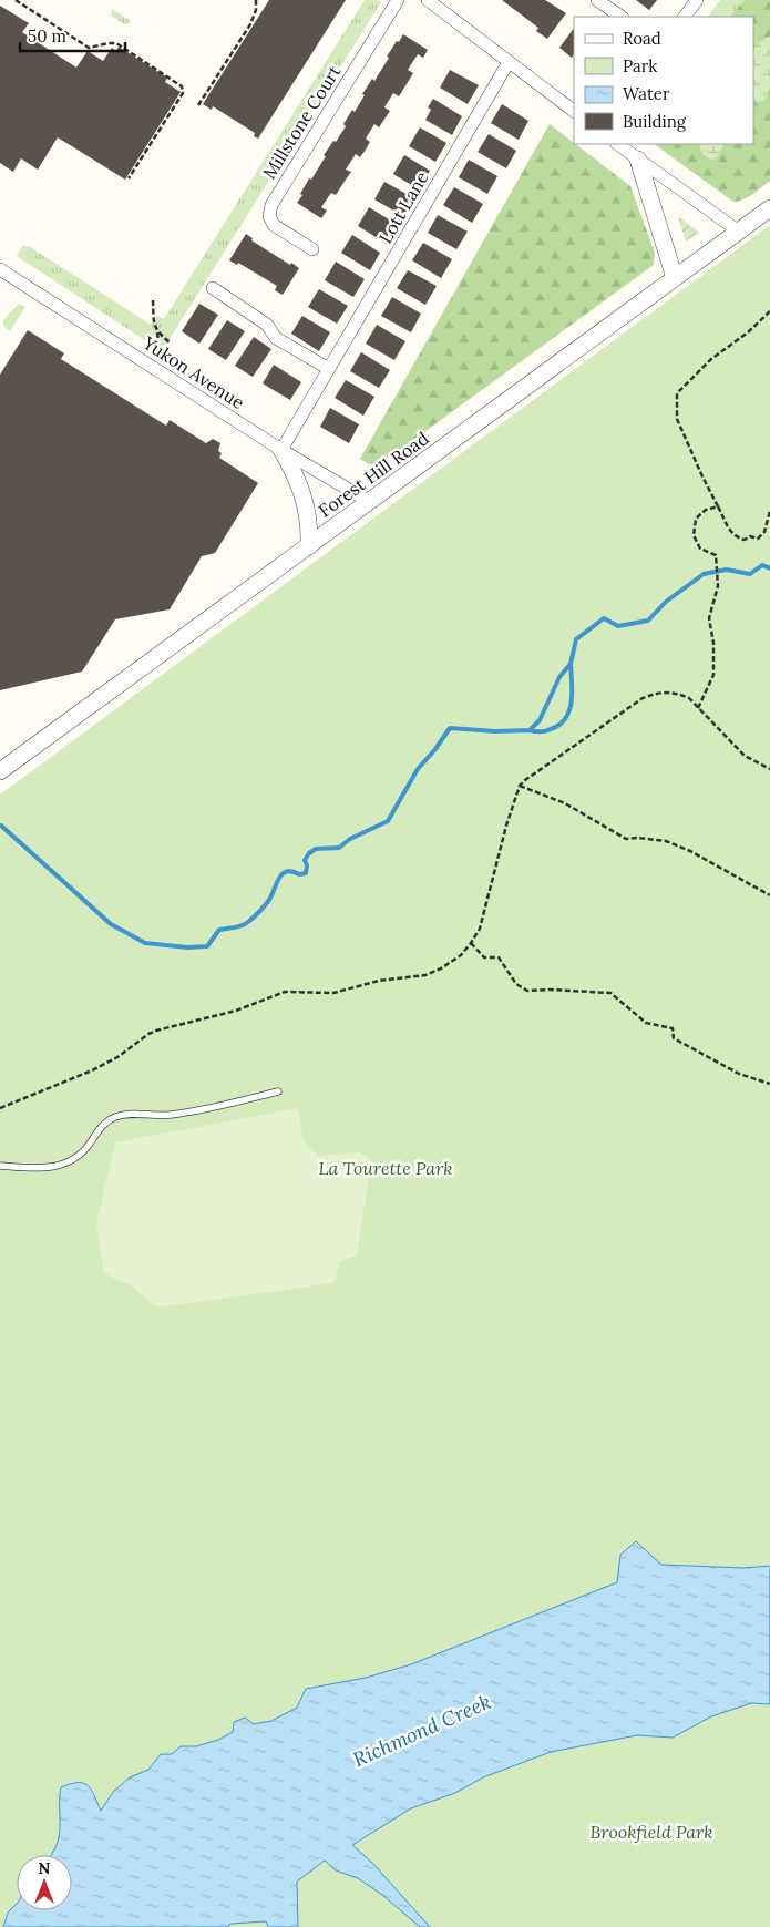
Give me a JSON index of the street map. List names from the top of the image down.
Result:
{
  "streets": {
    "street": [
      "Millstone Court",
      "Lott Lane",
      "Yukon Avenue",
      "Forest Hill Road"
    ]
  },
  "crossings": [
    ["Lott Lane", "Yukon Avenue"],
    ["Yukon Avenue", "Forest Hill Road"]
  ],
  "water": ["Richmond Creek"],
  "parks": ["La Tourette Park", "Brookfield Park"],
  "legend": [
    "Road",
    "Park",
    "Water",
    "Building"
  ],
  "scale_bar": "50 m",
  "north": "top"
}
